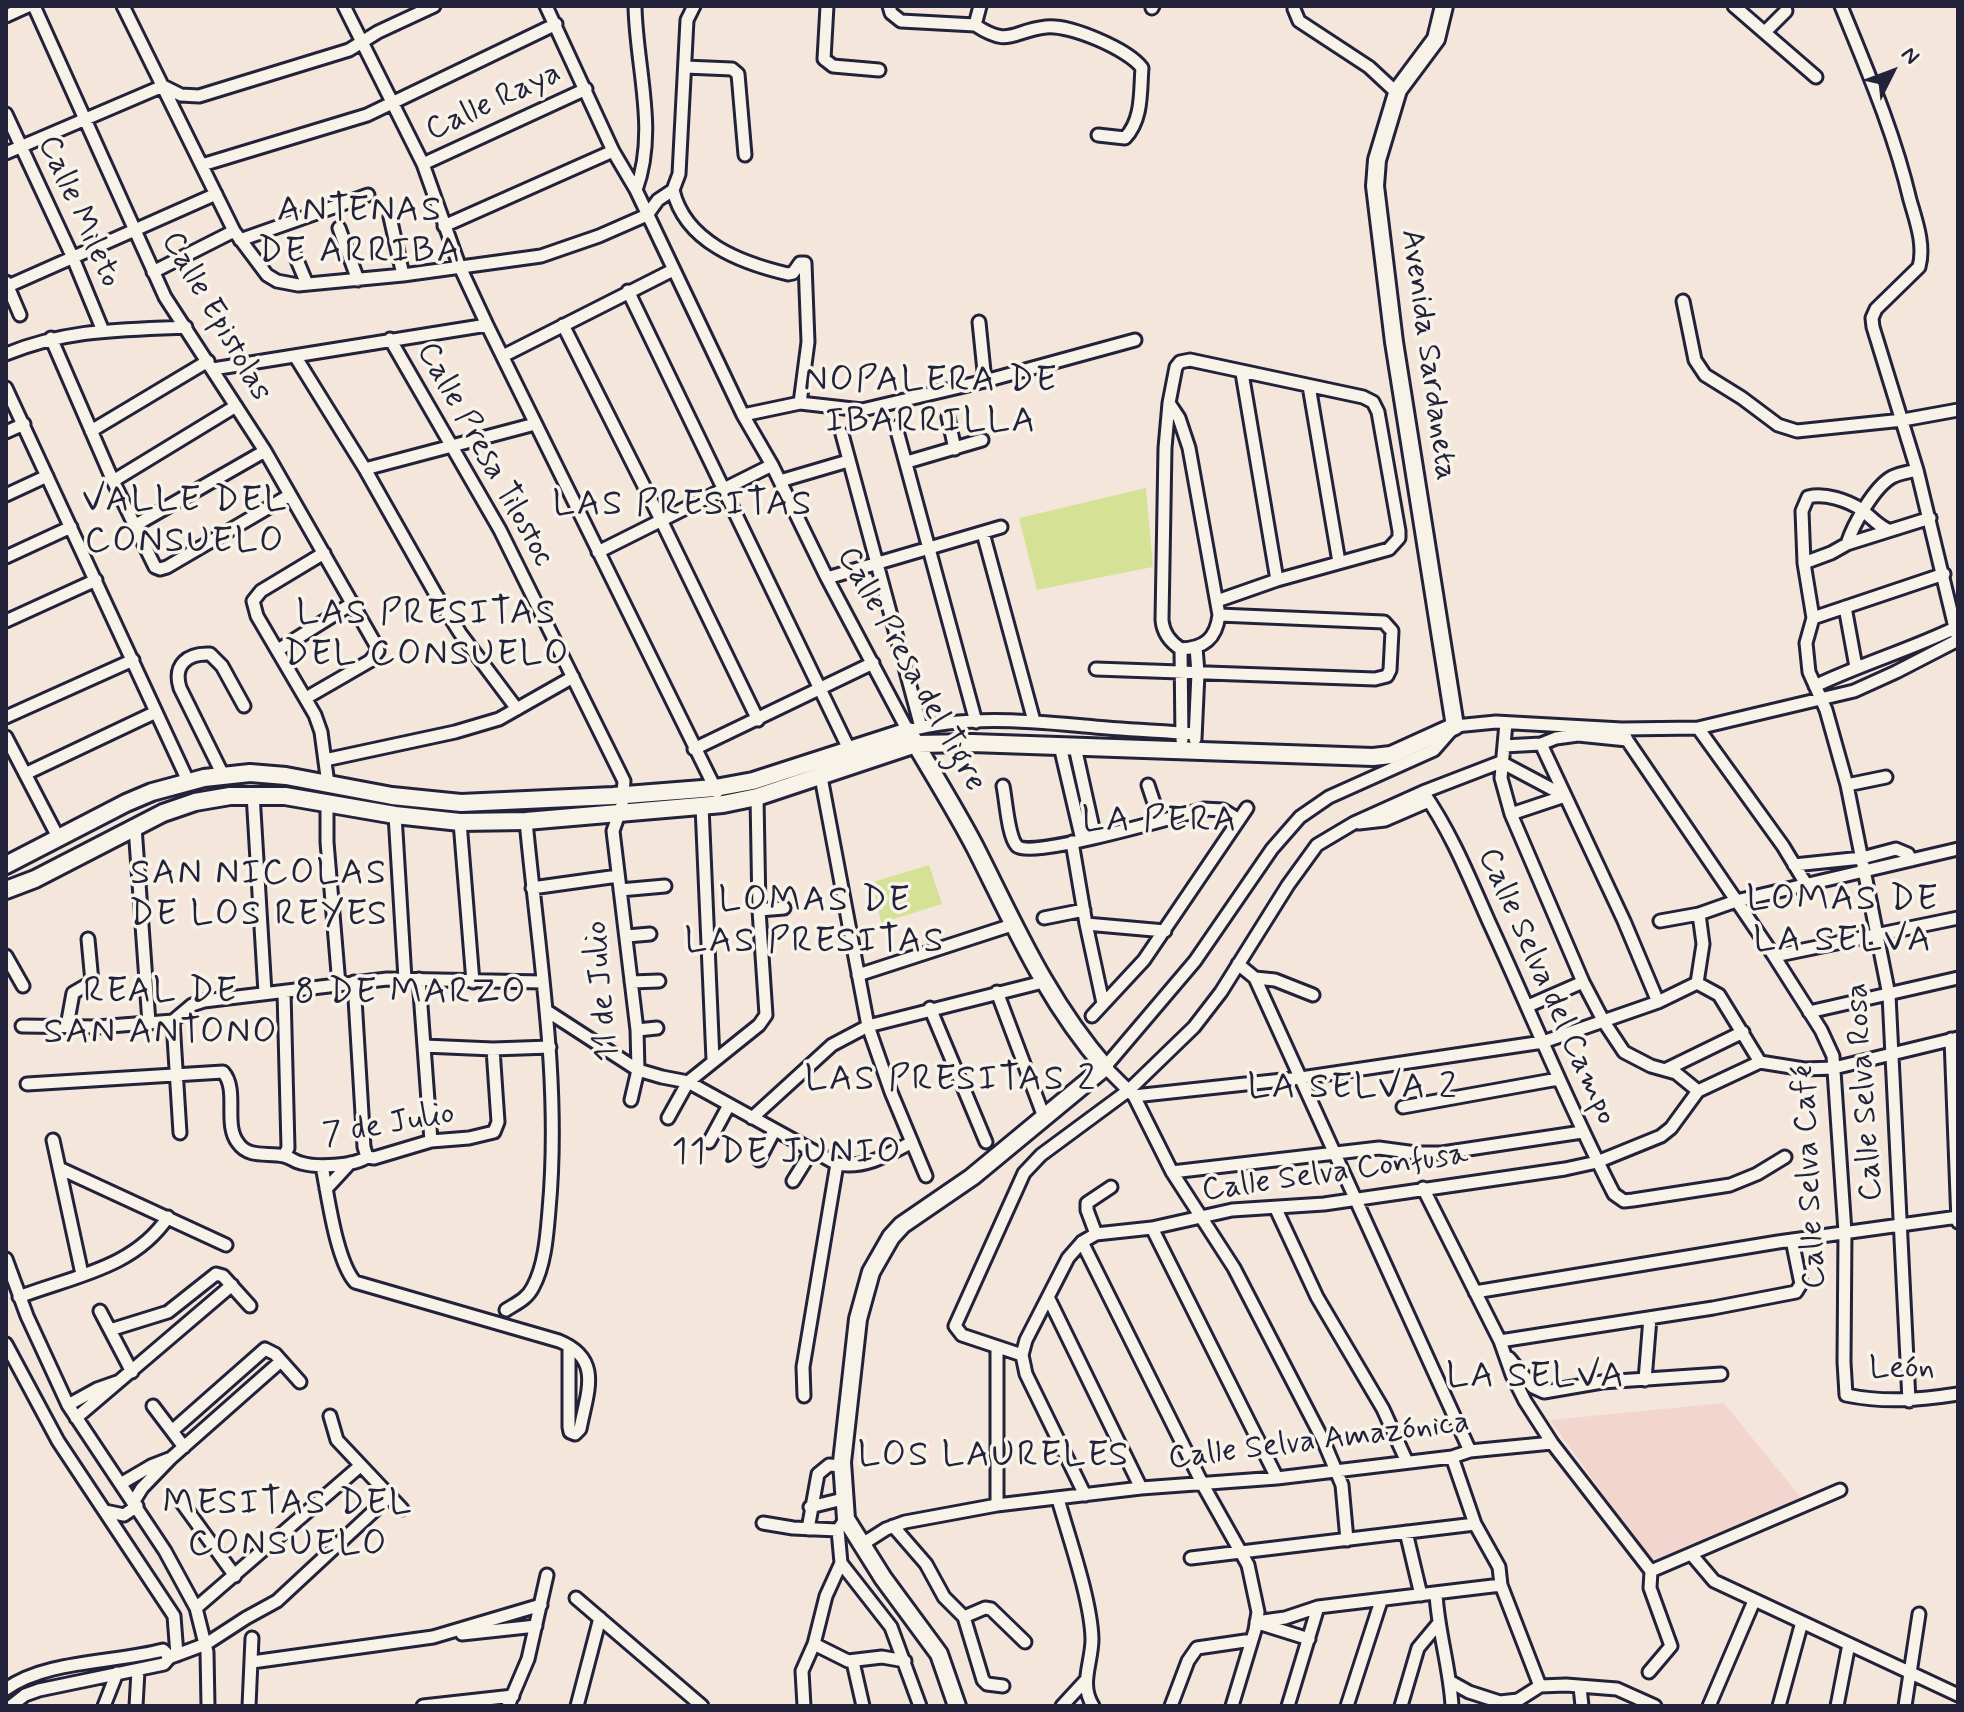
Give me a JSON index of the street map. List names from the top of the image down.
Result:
{
  "streets": {
    "street": [
      "Calle Raya",
      "Calle Mileto",
      "Calle Epistolas",
      "Avenida Sardaneta",
      "Calle Presa Tilostoc",
      "Calle Presa del Tigre",
      "Calle Selva del Campo",
      "11 de Julio",
      "Calle Selva Rosa",
      "7 de Julio",
      "Calle Selva Confusa",
      "Calle Selva Café",
      "León",
      "Calle Selva Amazónica"
    ]
  },
  "crossings": [
    ["Calle Raya", "Calle Presa del Tigre"],
    ["Calle Selva del Campo", "Calle Selva Confusa"],
    ["Calle Selva Rosa", "León"],
    ["Calle Selva Café", "León"]
  ],
  "districts": [
    "ANTENAS DE ARRIBA",
    "NOPALERA DE IBARRILLA",
    "VALLE DEL CONSUELO",
    "LAS PRESITAS",
    "LAS PRESITAS DEL CONSUELO",
    "LA PERA",
    "SAN NICOLAS DE LOS REYES",
    "LOMAS DE LA SELVA",
    "LOMAS DE LAS PRESITAS",
    "REAL DE SAN ANTONO",
    "8 DE MARZO",
    "LAS PRESITAS 2",
    "LA SELVA 2",
    "11 DE JUNIO",
    "LA SELVA",
    "LOS LAURELES",
    "MESITAS DEL CONSUELO"
  ],
  "north": "top right"
}
